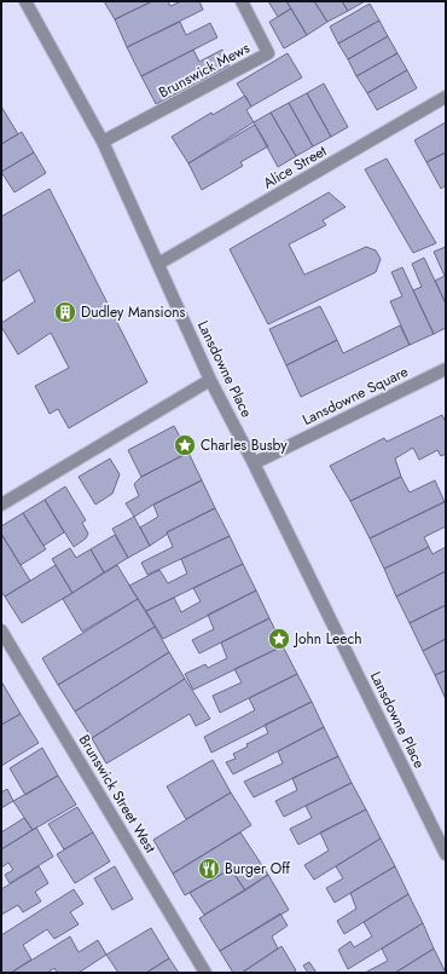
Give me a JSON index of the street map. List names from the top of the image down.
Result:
{
  "streets": {
    "street": [
      "Brunswick Mews",
      "Alice Street",
      "Lansdowne Place",
      "Lansdowne Square",
      "Brunswick Street West"
    ]
  },
  "crossings": [
    ["Brunswick Mews", "Lansdowne Place"],
    ["Alice Street", "Lansdowne Place"],
    ["Lansdowne Place", "Lansdowne Square"]
  ],
  "places": {
    "building": ["Dudley Mansions"],
    "place": ["Charles Busby", "John Leech"],
    "restaurant": ["Burger Off"]
  }
}
